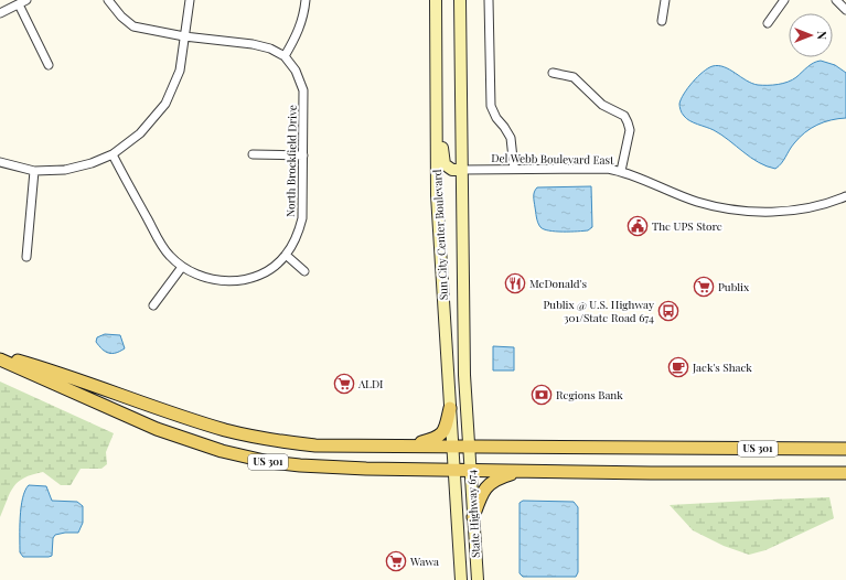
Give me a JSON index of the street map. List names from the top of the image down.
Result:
{
  "streets": {
    "main road": ["Sun City Center Boulevard", "US 301", "State Highway 674"],
    "street": ["Del Webb Boulevard East", "North Brockfield Drive"]
  },
  "crossings": [
    ["Del Webb Boulevard East", "Sun City Center Boulevard"],
    ["Sun City Center Boulevard", "US 301"],
    ["Sun City Center Boulevard", "State Highway 674"],
    ["US 301", "State Highway 674"]
  ],
  "places": {
    "public building": ["The UPS Store"],
    "restaurant": ["McDonald's"],
    "supermarket": ["Publix", "ALDI", "Wawa"],
    "bus stop": ["Publix @ U.S. Highway 301/State Road 674"],
    "cafe": ["Jack's Shack"],
    "bank": ["Regions Bank"]
  },
  "north": "right"
}
